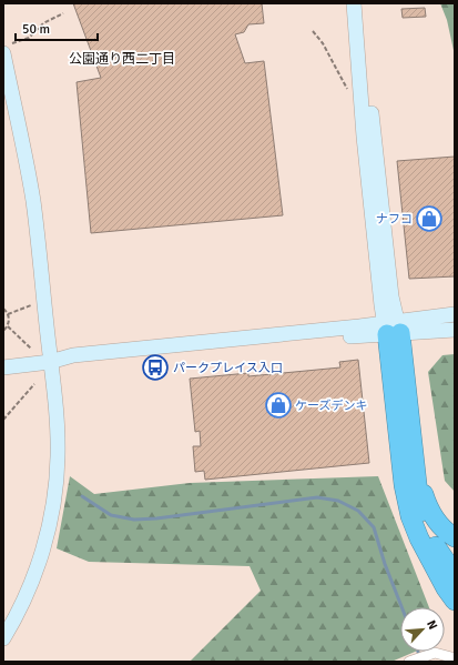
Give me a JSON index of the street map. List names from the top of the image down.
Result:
{
  "districts": ["公園通り西二丁目"],
  "places": {
    "shop": ["ナフコ", "ケーズデンキ"],
    "bus stop": ["パークプレイス入口"]
  },
  "scale_bar": "50 m",
  "north": "top right"
}
